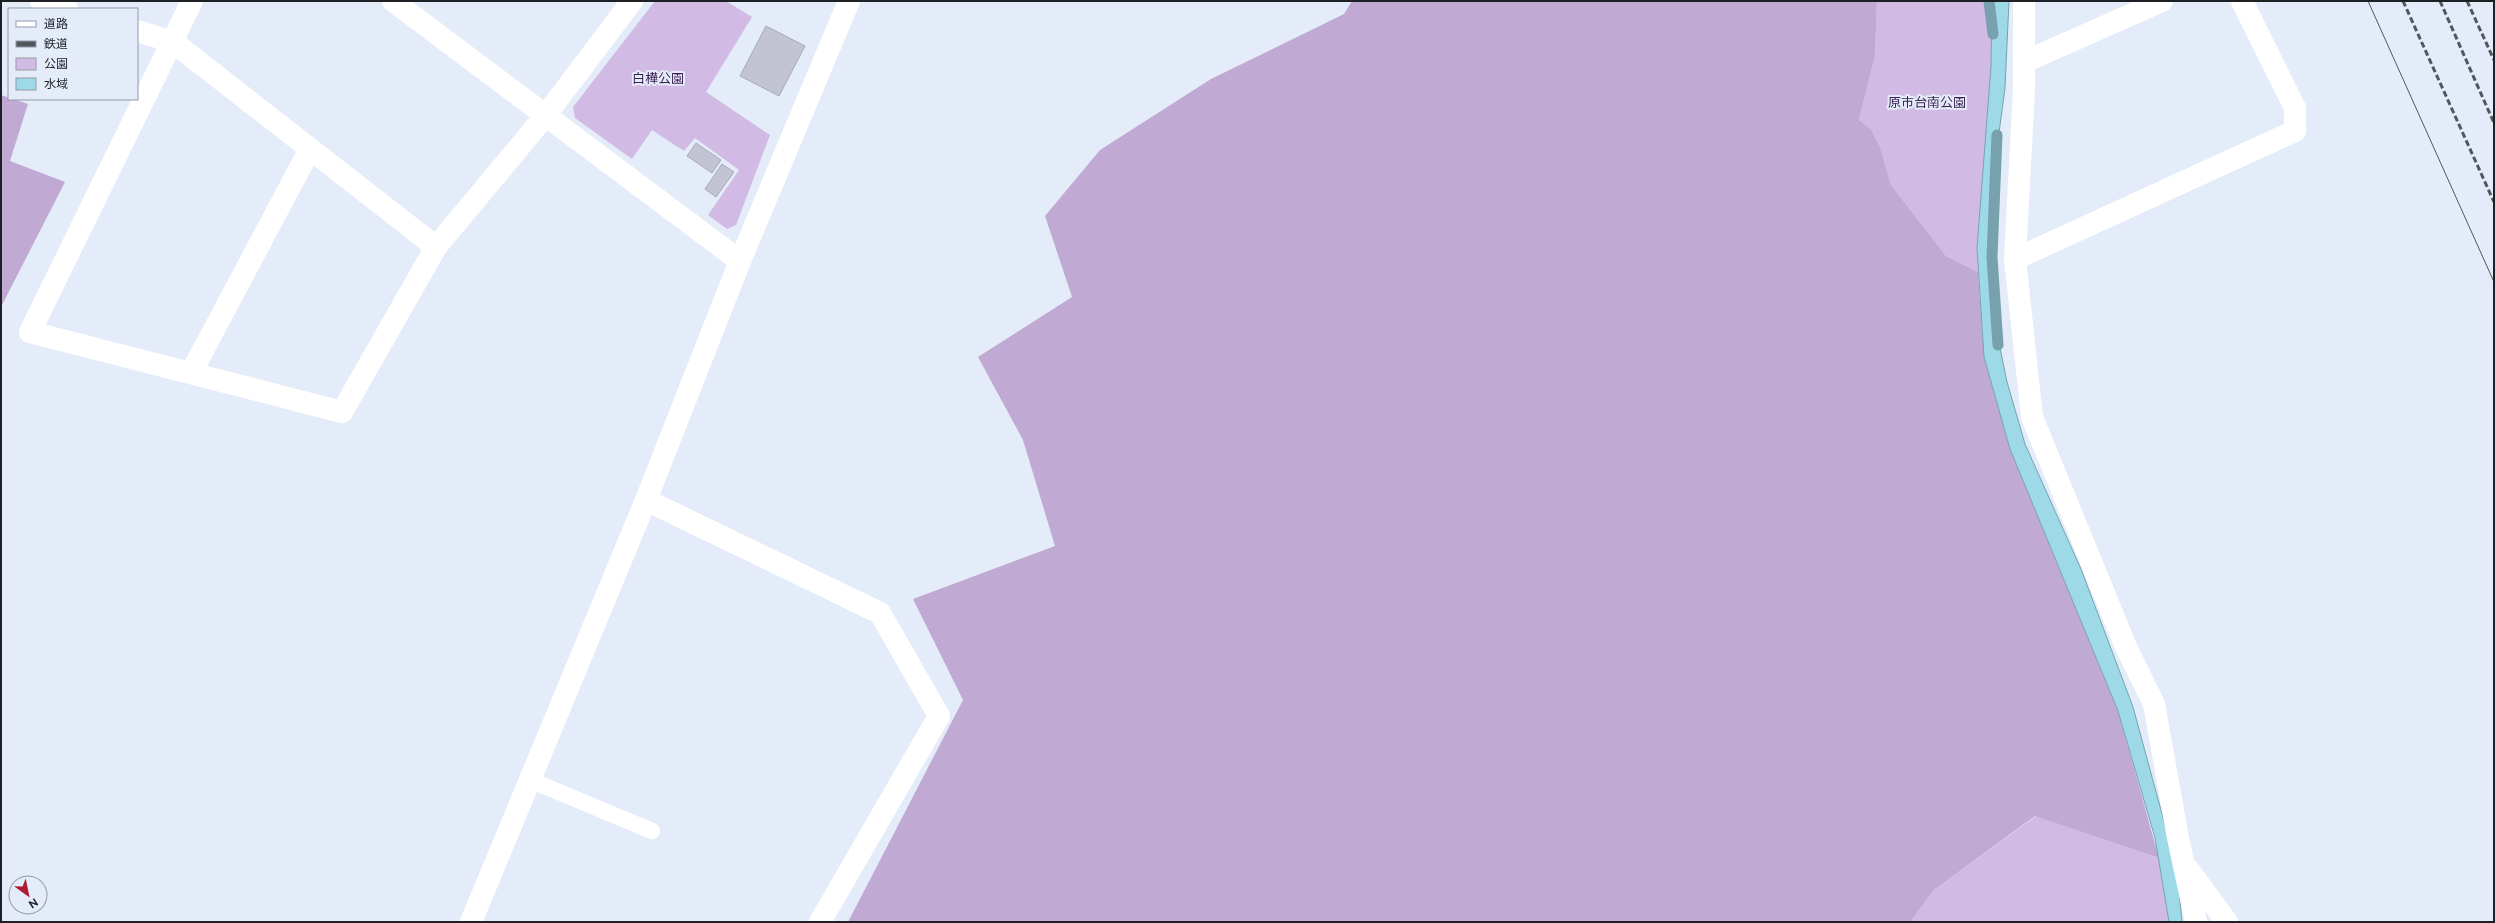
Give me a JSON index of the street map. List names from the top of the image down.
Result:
{
  "parks": ["白樺公園", "原市台南公園"],
  "legend": [
    "道路",
    "鉄道",
    "公園",
    "水域"
  ],
  "north": "bottom right"
}
